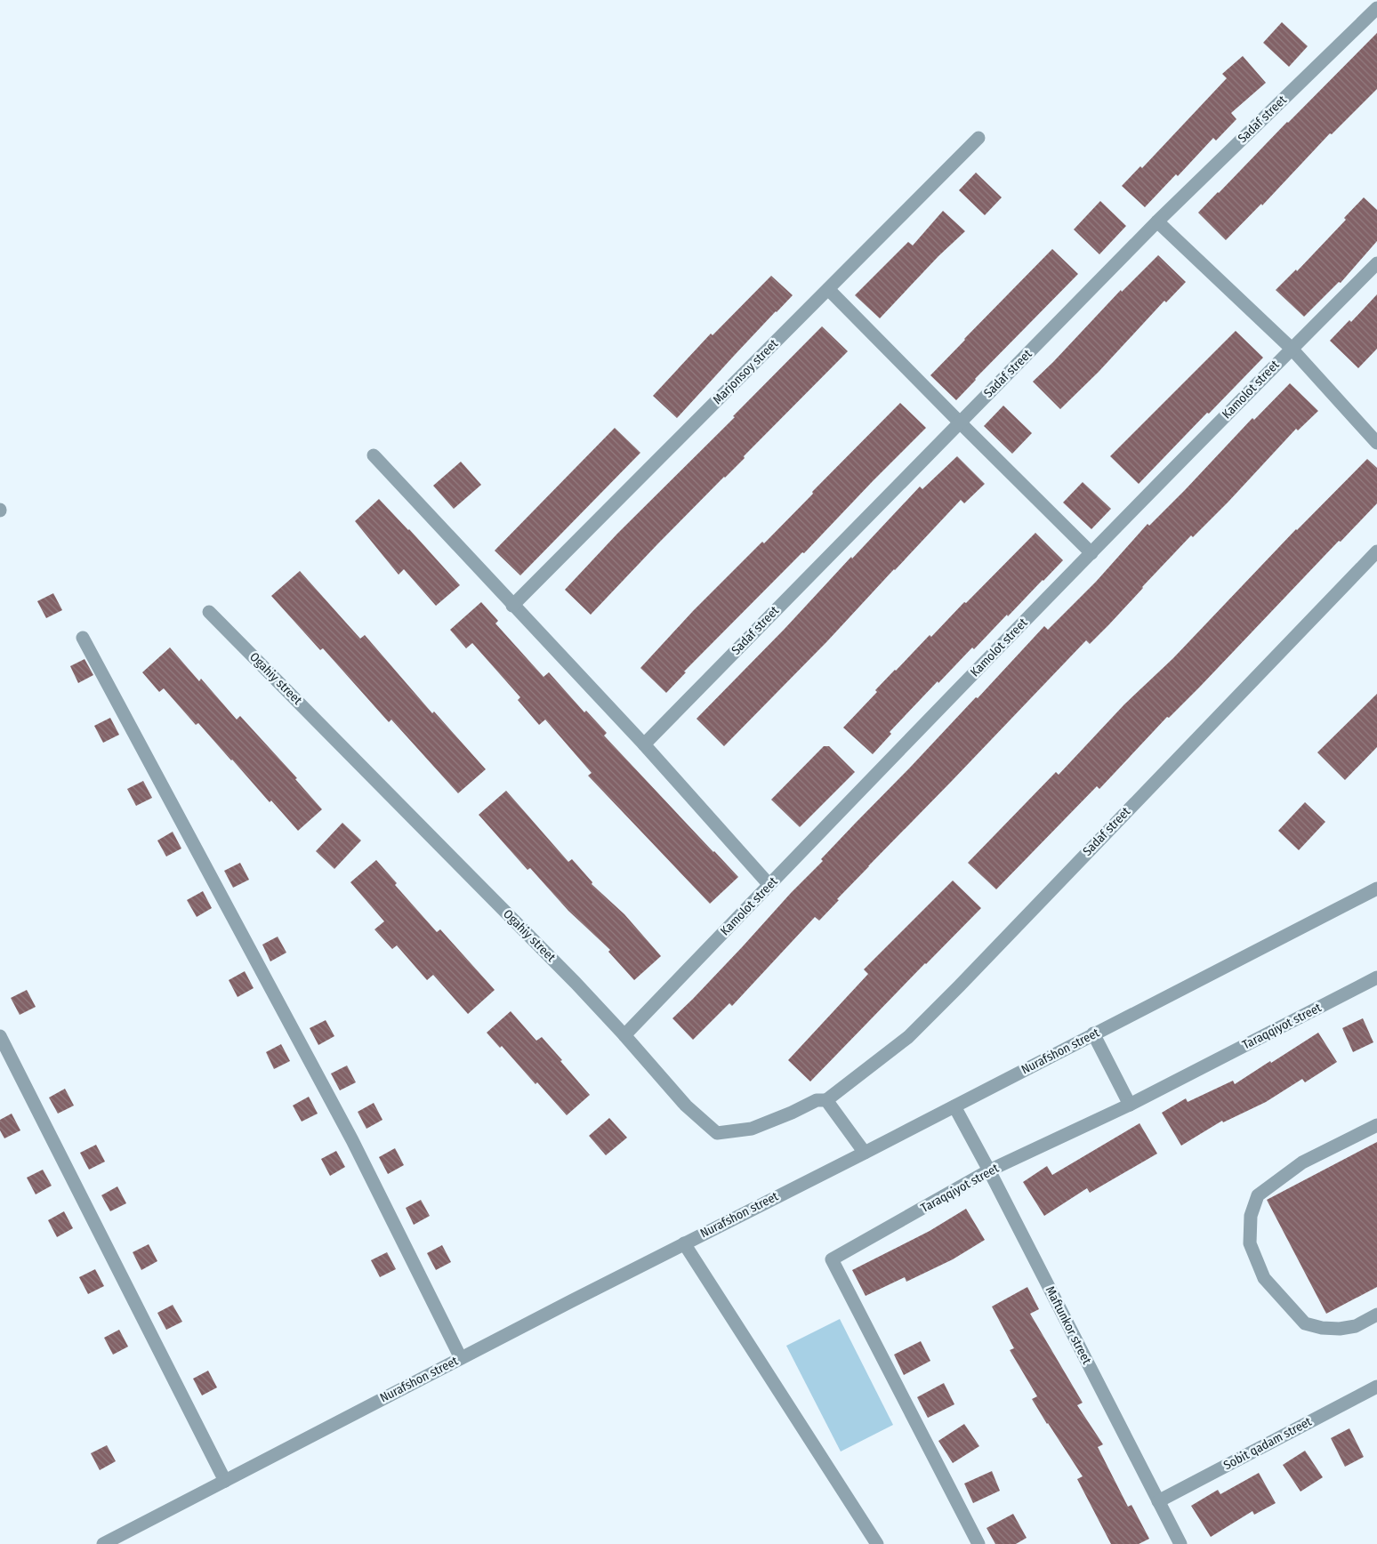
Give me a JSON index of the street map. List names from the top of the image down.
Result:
{
  "streets": {
    "street": [
      "Sadaf street",
      "Marjonsoy street",
      "Kamolot street",
      "Ogahiy street",
      "Taraqqiyot street",
      "Nurafshon street",
      "Maftunkor street",
      "Sobit qadam street"
    ]
  },
  "crossings": [
    ["Sadaf street", "Ogahiy street"],
    ["Kamolot street", "Ogahiy street"],
    ["Taraqqiyot street", "Maftunkor street"],
    ["Nurafshon street", "Maftunkor street"],
    ["Maftunkor street", "Sobit qadam street"]
  ]
}
